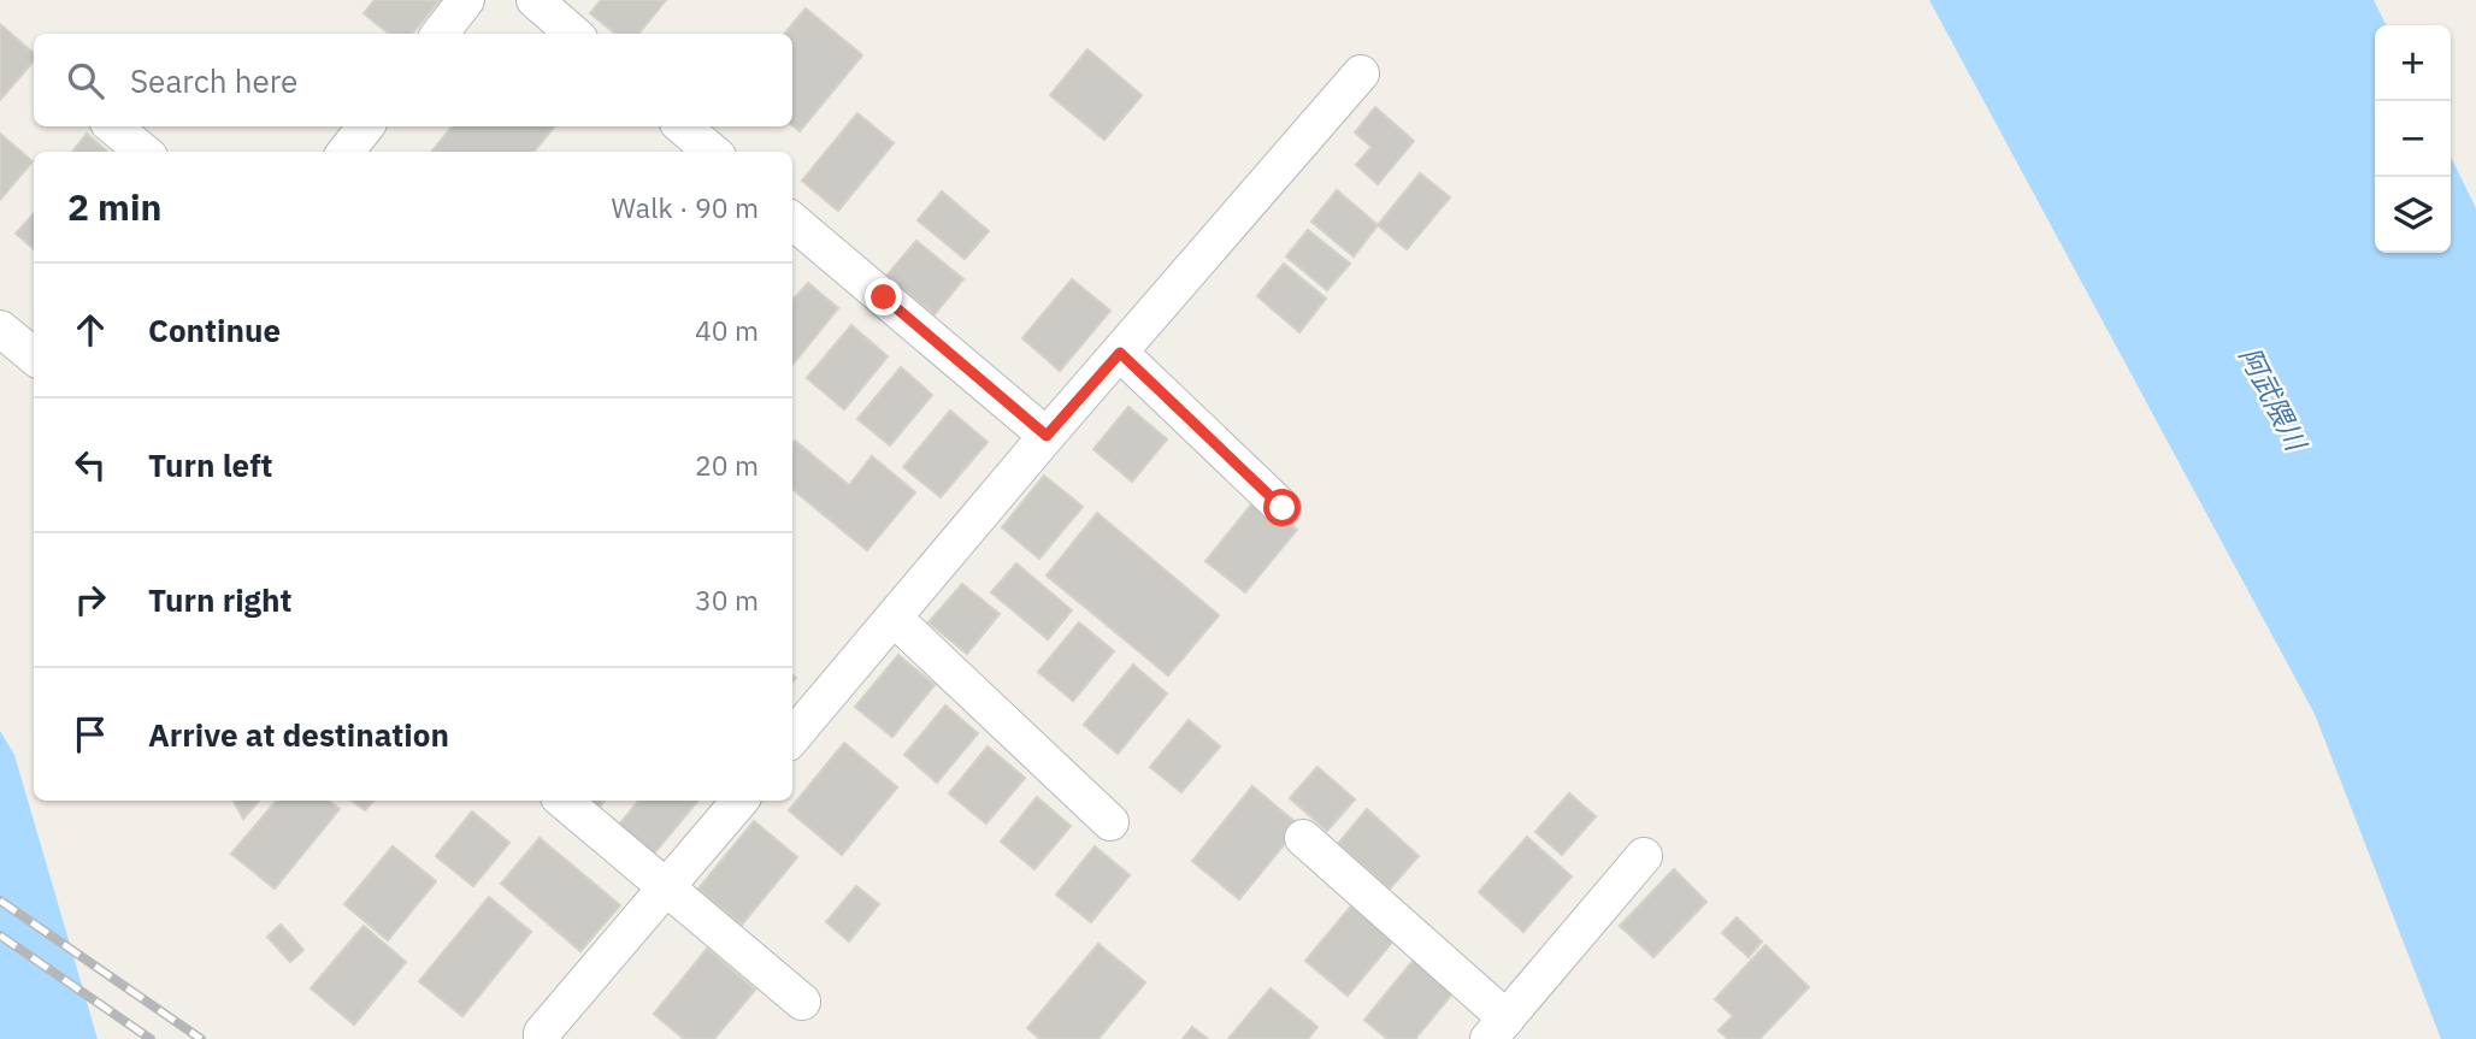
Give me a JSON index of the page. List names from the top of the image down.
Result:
{
  "water": ["阿武隈川"],
  "page": {
    "map_buttons": ["+", "−"],
    "search": "Search here",
    "heading": ["2 min", "Walk · 90 m"],
    "list": [
      ["Continue", "40 m"],
      ["Turn left", "20 m"],
      ["Turn right", "30 m"],
      "Arrive at destination"
    ]
  }
}
